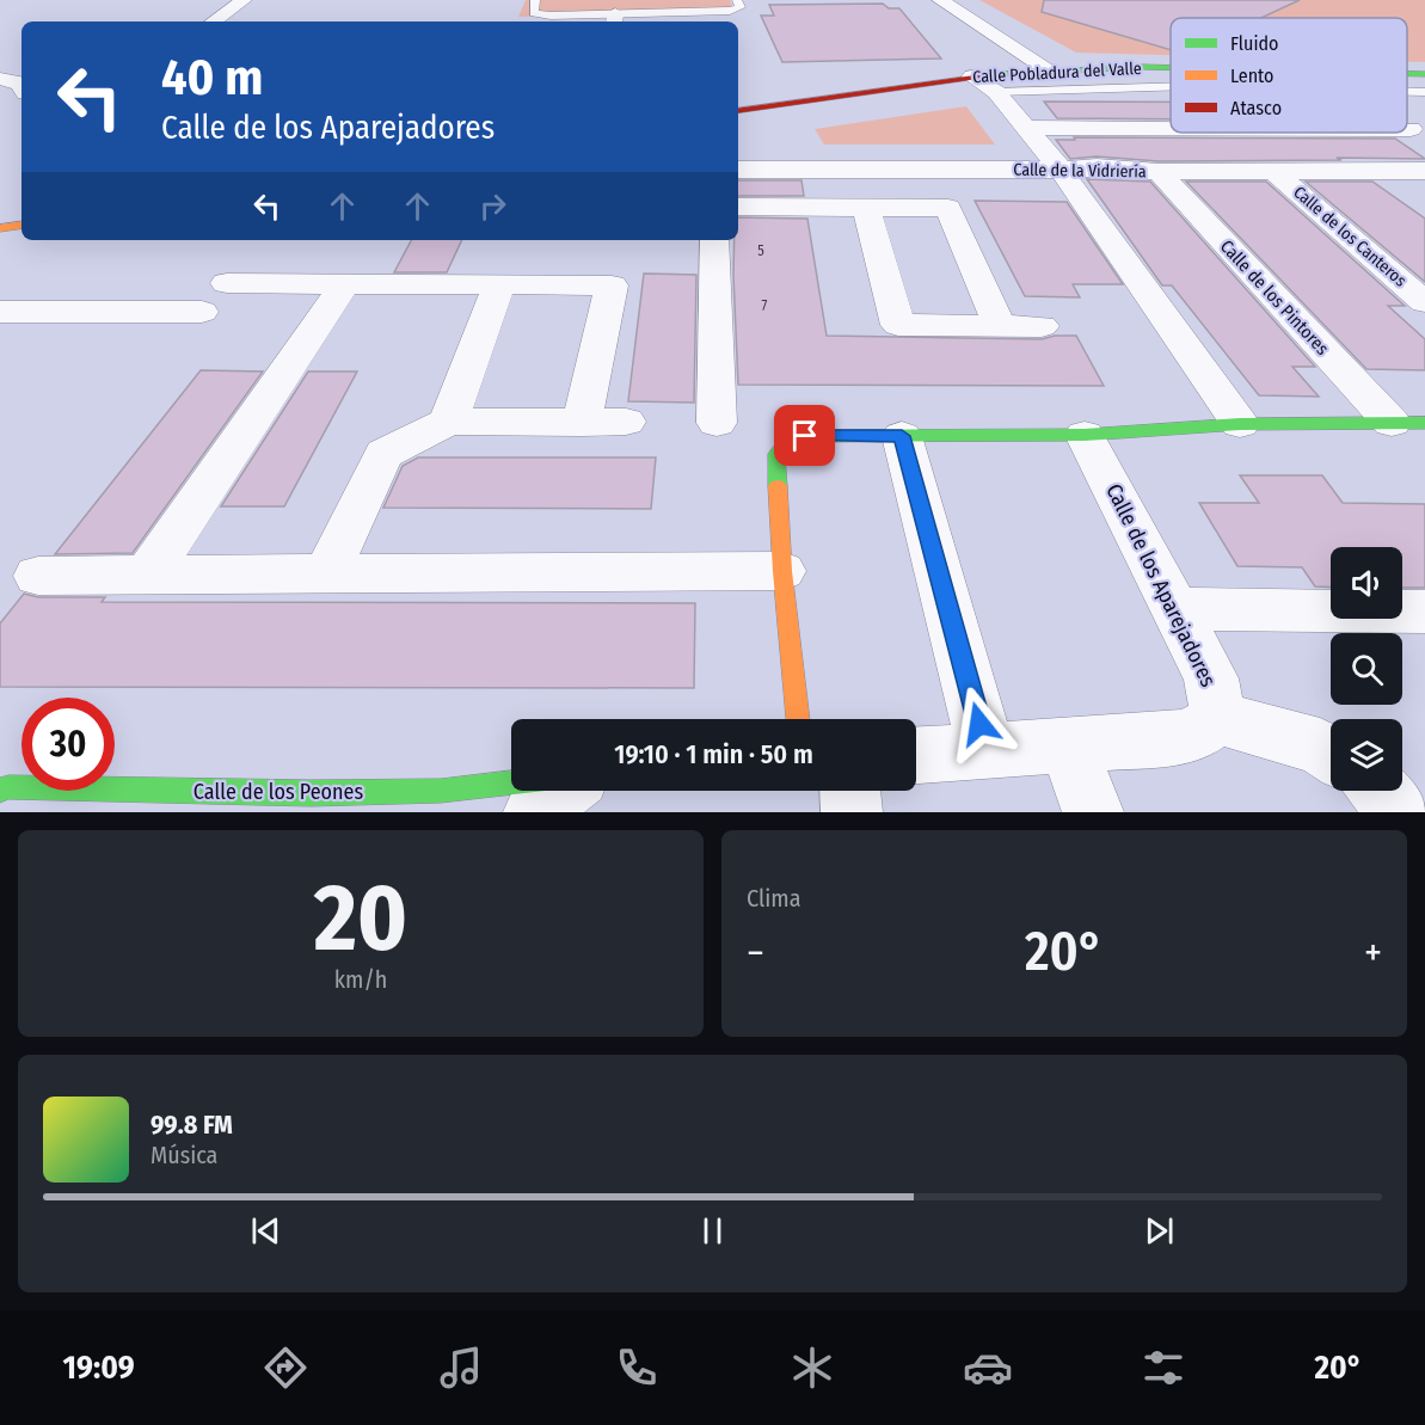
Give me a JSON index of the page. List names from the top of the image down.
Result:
{
  "streets": {
    "street": [
      "Calle Pobladura del Valle",
      "Calle de la Vidriería",
      "Calle de los Canteros",
      "Calle de los Pintores",
      "Calle de los Aparejadores",
      "Calle de los Peones"
    ]
  },
  "crossings": [
    ["Calle de la Vidriería", "Calle de los Canteros"],
    ["Calle de la Vidriería", "Calle de los Pintores"]
  ],
  "house_numbers": ["5", "7"],
  "legend": ["Fluido", "Lento", "Atasco"],
  "page": {
    "turn": ["40 m", "Calle de los Aparejadores"],
    "limit": "30",
    "trip": "19:10 · 1 min · 50 m",
    "tile": [
      ["20", "km/h"],
      "Clima"
    ],
    "heat": ["−", "20°", "+"],
    "song": ["99.8 FM", "Música"],
    "tabs": ["19:09", "20°"]
  }
}
